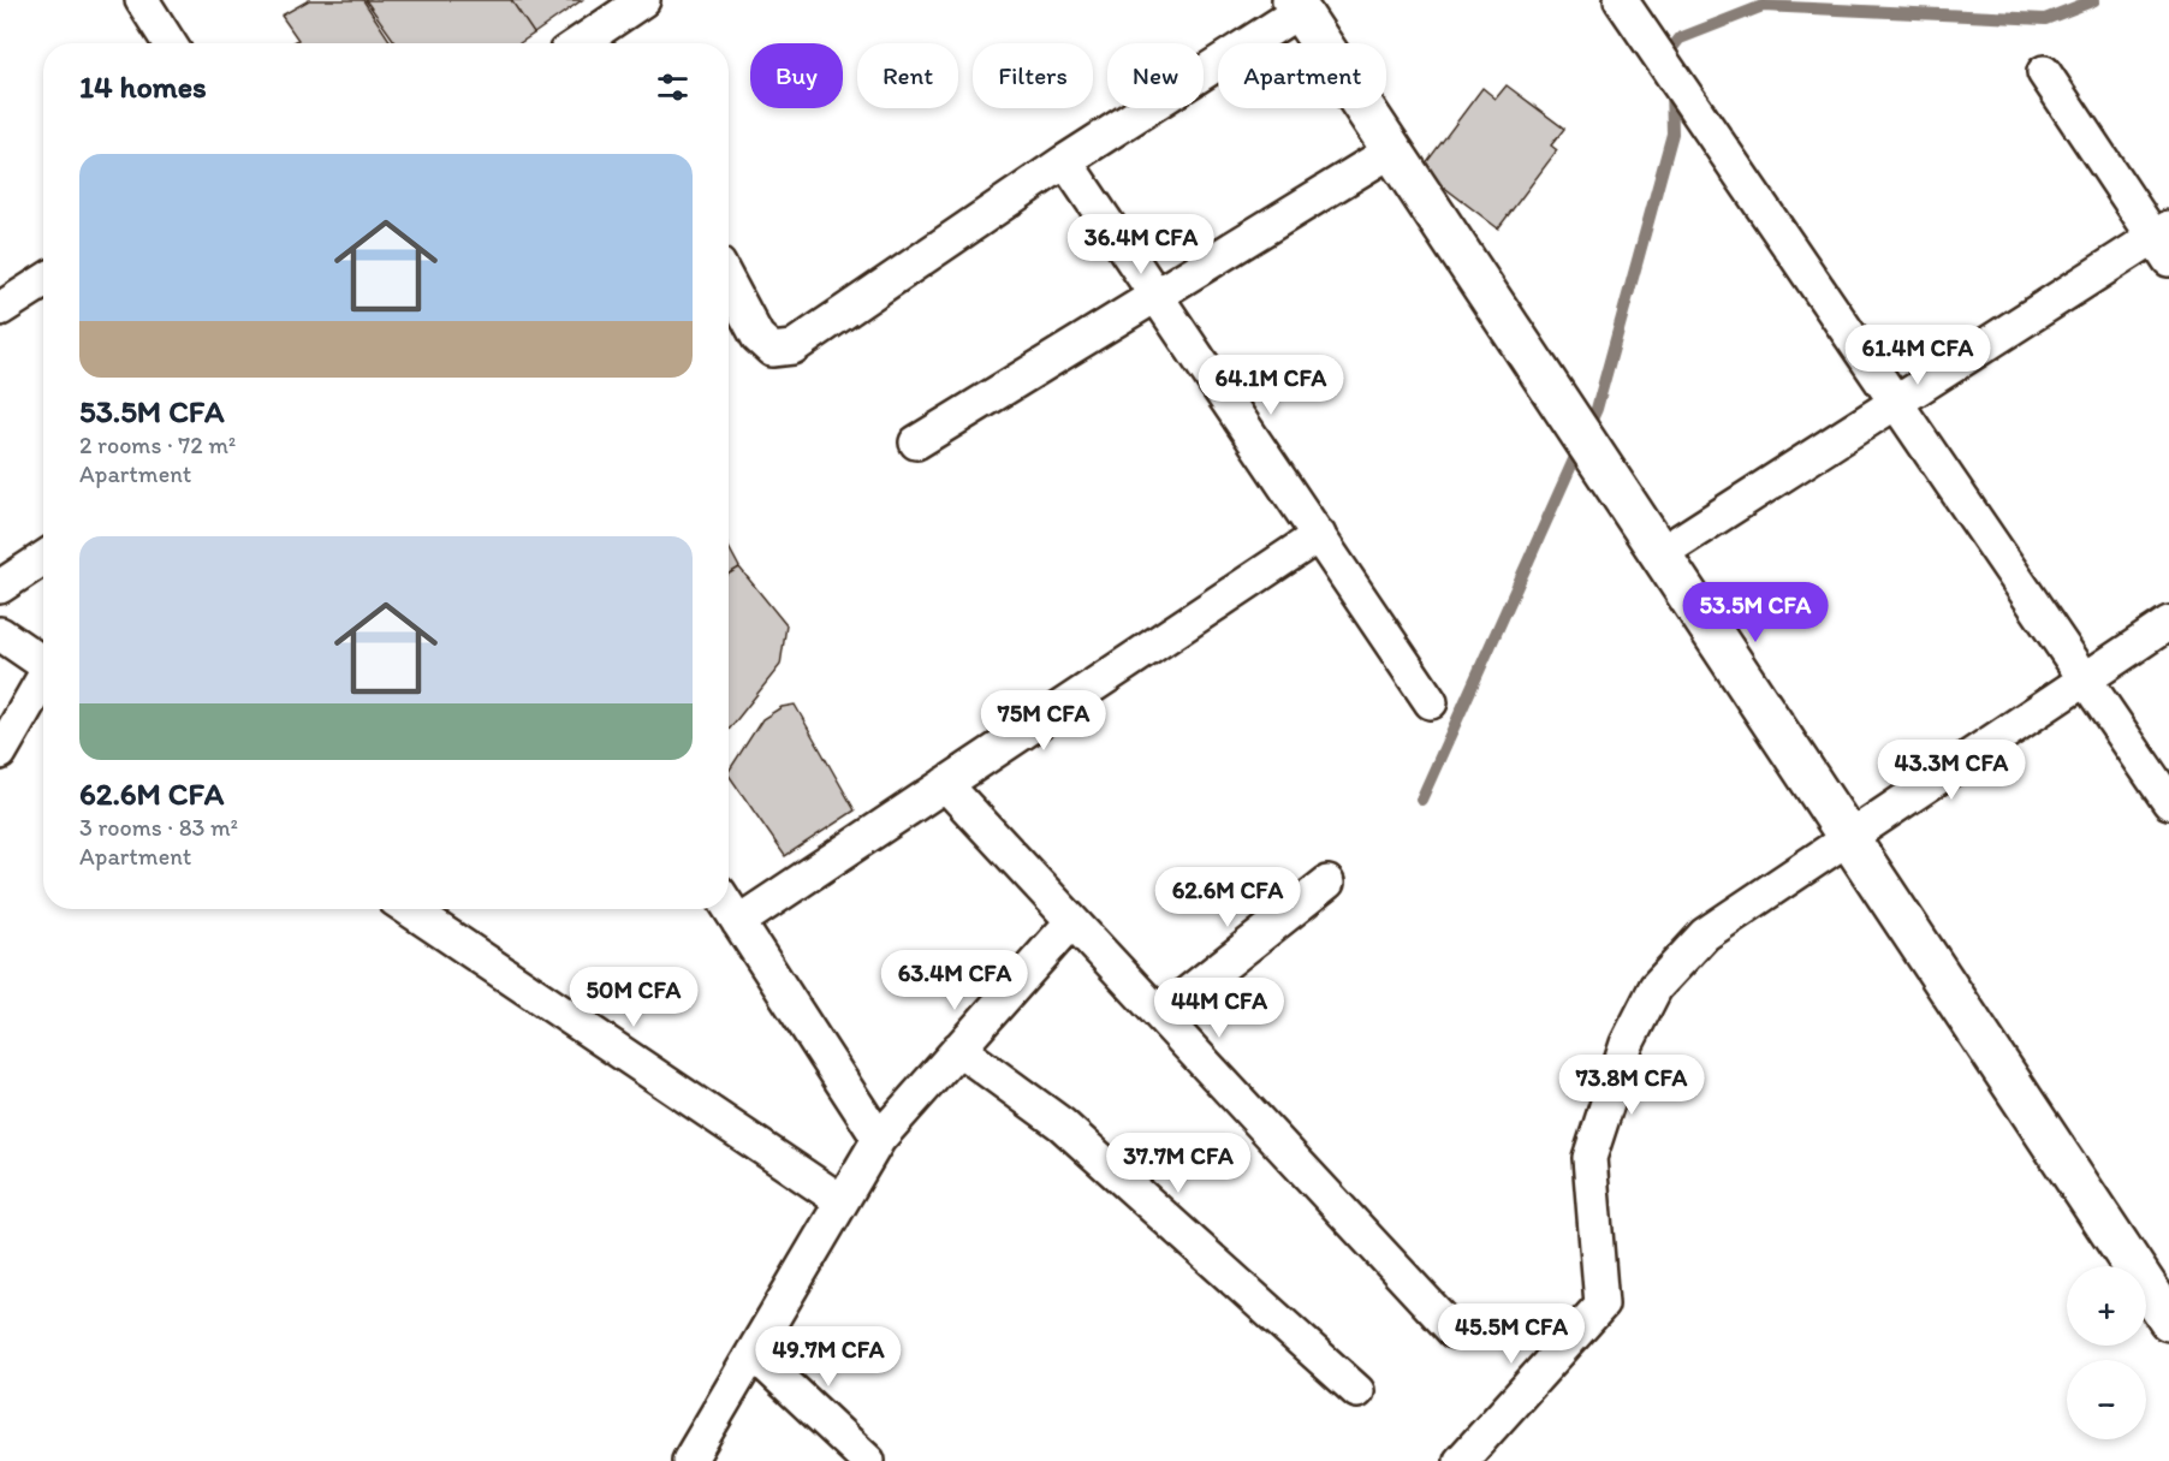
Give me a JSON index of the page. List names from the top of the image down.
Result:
{
  "page": {
    "chip": [
      "Buy",
      "Rent",
      "Filters",
      "New",
      "Apartment"
    ],
    "heading": "14 homes",
    "list": [
      {
        "name": "53.5M CFA",
        "note": "2 rooms · 72 m² · Apartment"
      },
      {
        "name": "62.6M CFA",
        "note": "3 rooms · 83 m² · Apartment"
      }
    ],
    "price": [
      "36.4M CFA",
      "61.4M CFA",
      "64.1M CFA",
      "53.5M CFA",
      "75M CFA",
      "43.3M CFA",
      "62.6M CFA",
      "63.4M CFA",
      "50M CFA",
      "44M CFA",
      "73.8M CFA",
      "37.7M CFA",
      "45.5M CFA",
      "49.7M CFA"
    ],
    "map_buttons": ["+", "−"]
  }
}
